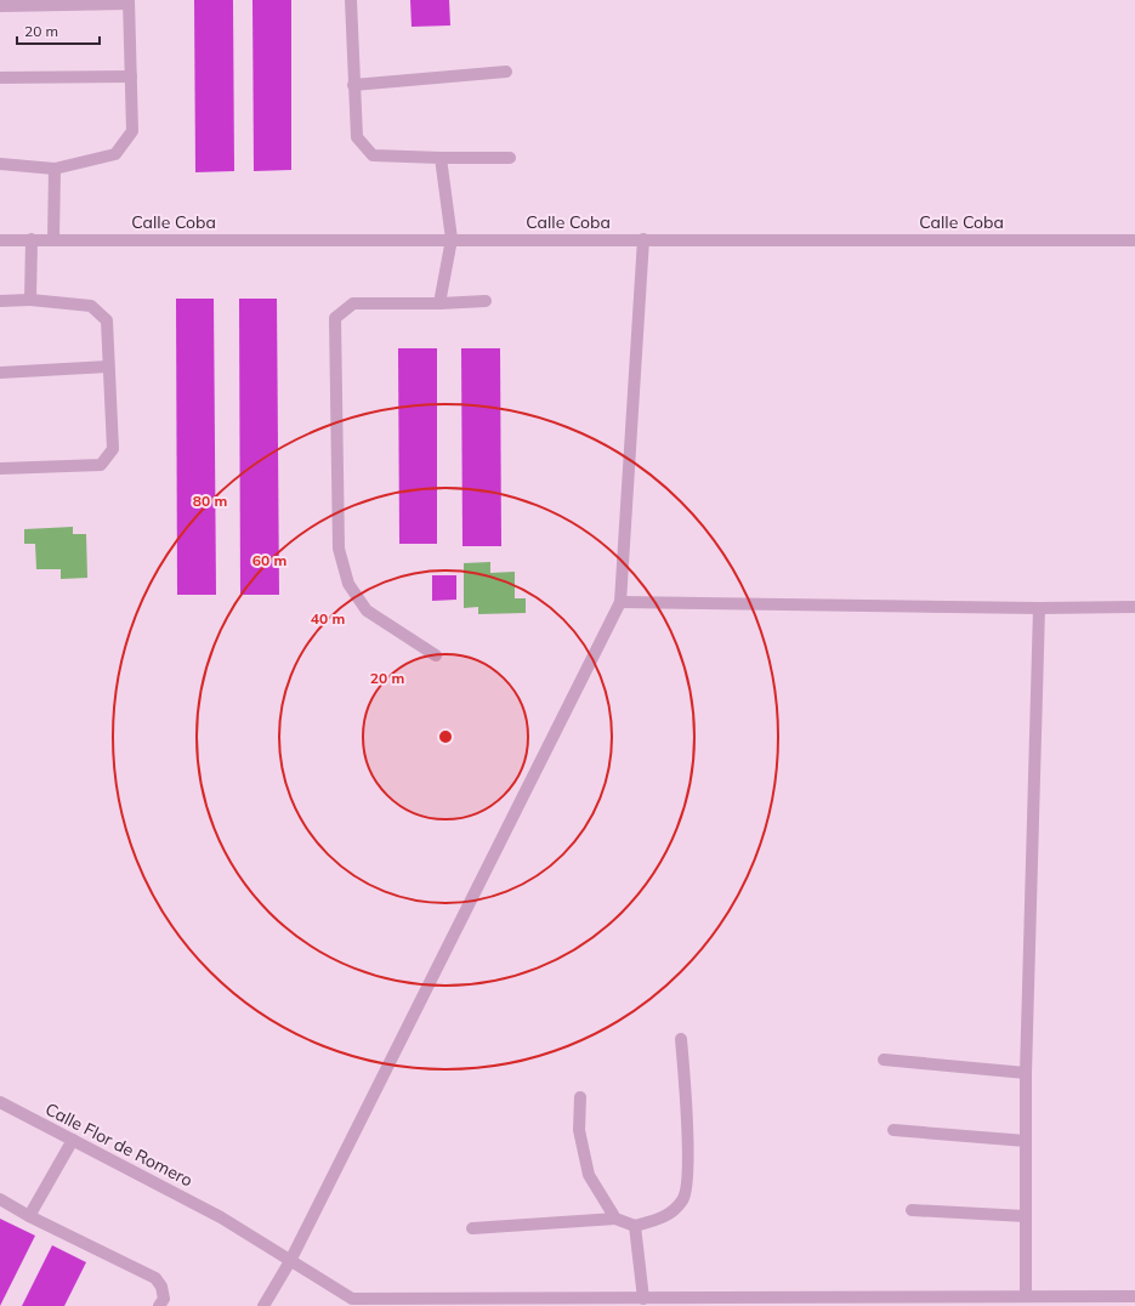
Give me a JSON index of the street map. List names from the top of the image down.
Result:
{
  "streets": {
    "street": ["Calle Coba", "Calle Flor de Romero"]
  },
  "scale_bar": "20 m",
  "rings": [
    "80 m",
    "60 m",
    "40 m",
    "20 m"
  ]
}
